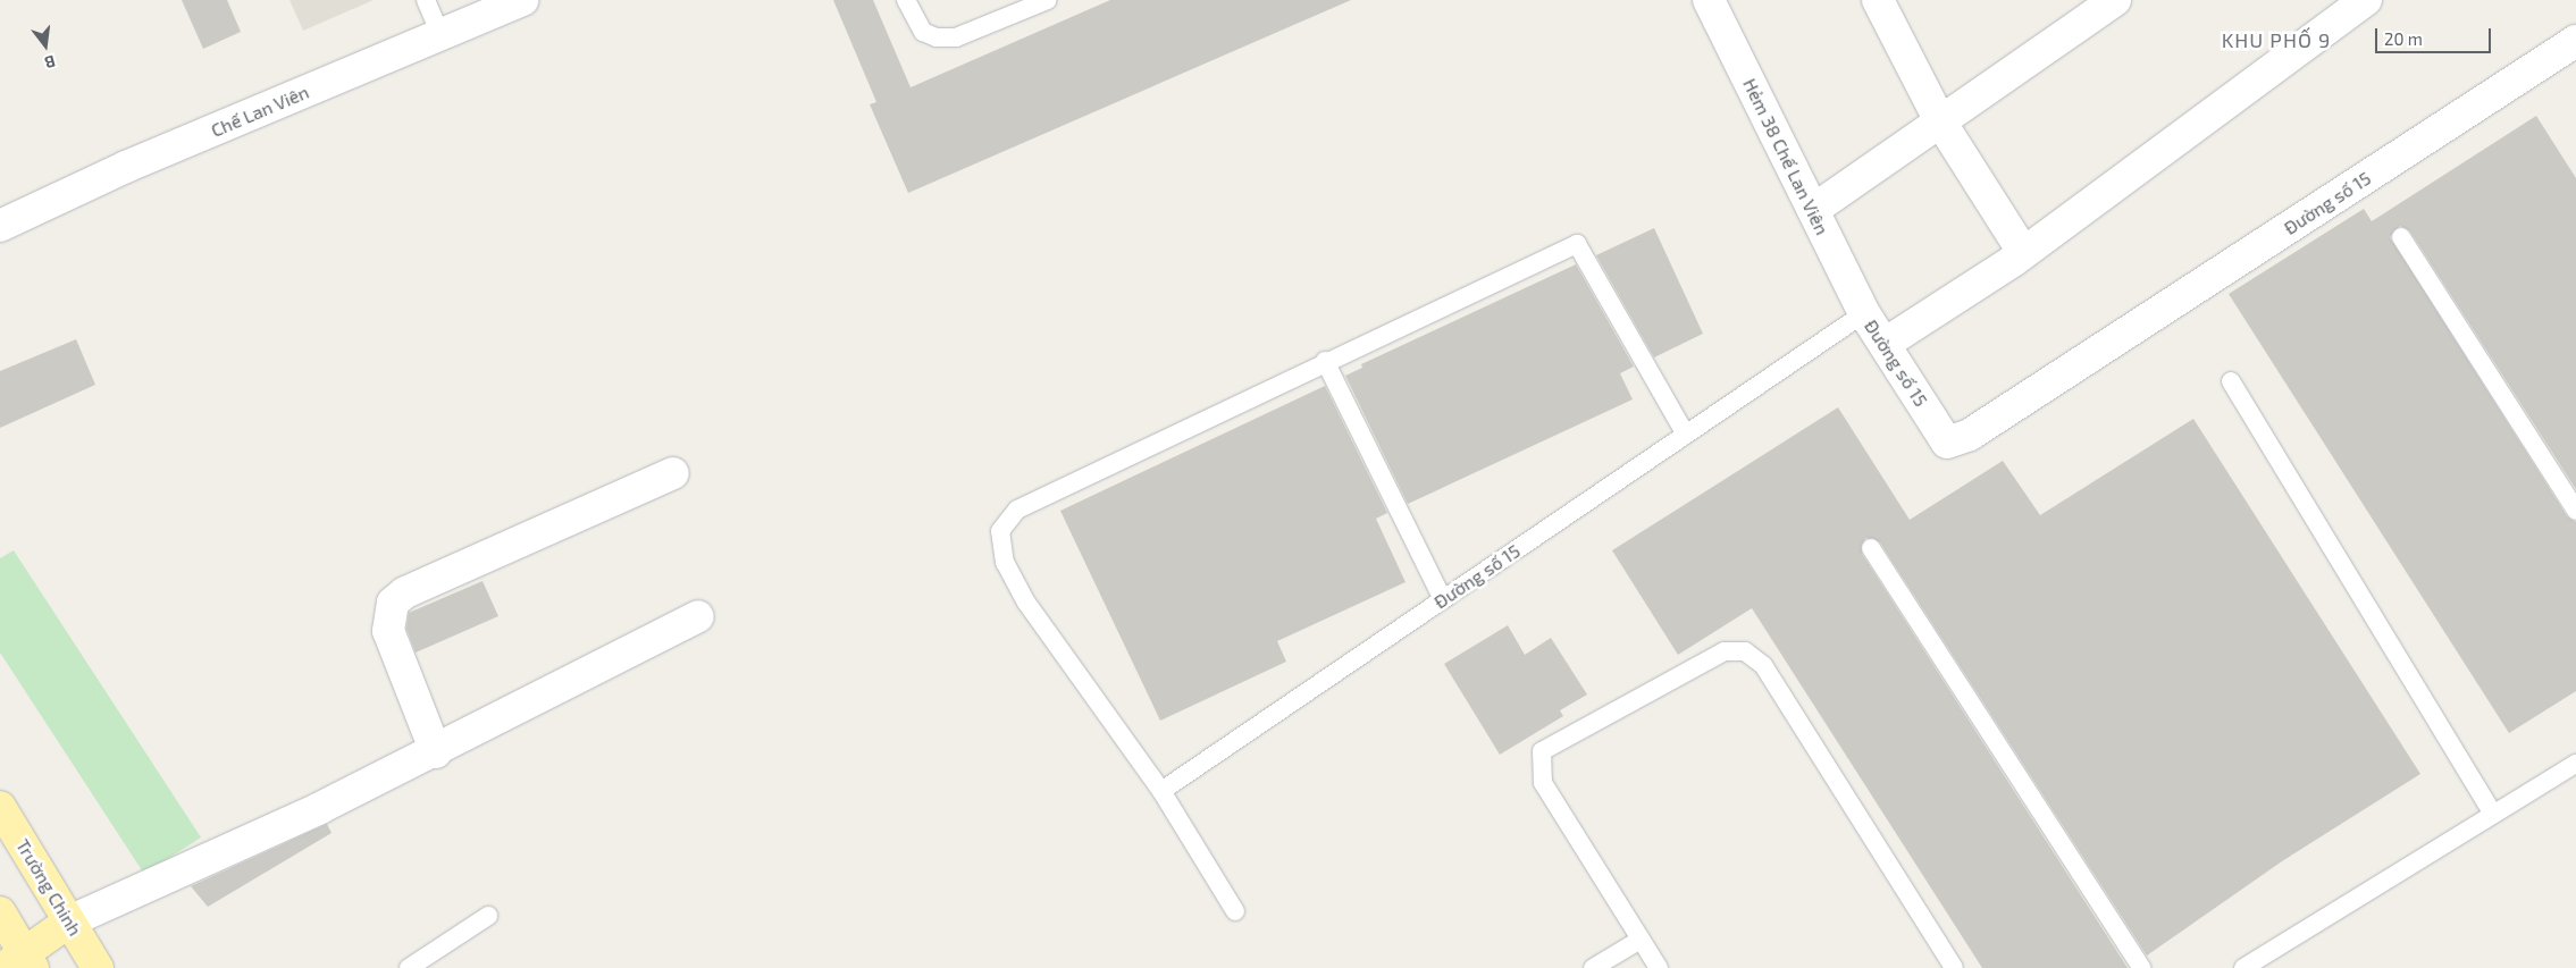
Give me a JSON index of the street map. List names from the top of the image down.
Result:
{
  "streets": {
    "main road": ["Trường Chinh"],
    "street": ["Chế Lan Viên", "Hẻm 38 Chế Lan Viên", "Đường số 15"]
  },
  "crossings": [
    ["Hẻm 38 Chế Lan Viên", "Đường số 15"]
  ],
  "districts": ["KHU PHỐ 9"],
  "scale_bar": "20 m",
  "north": "bottom"
}
